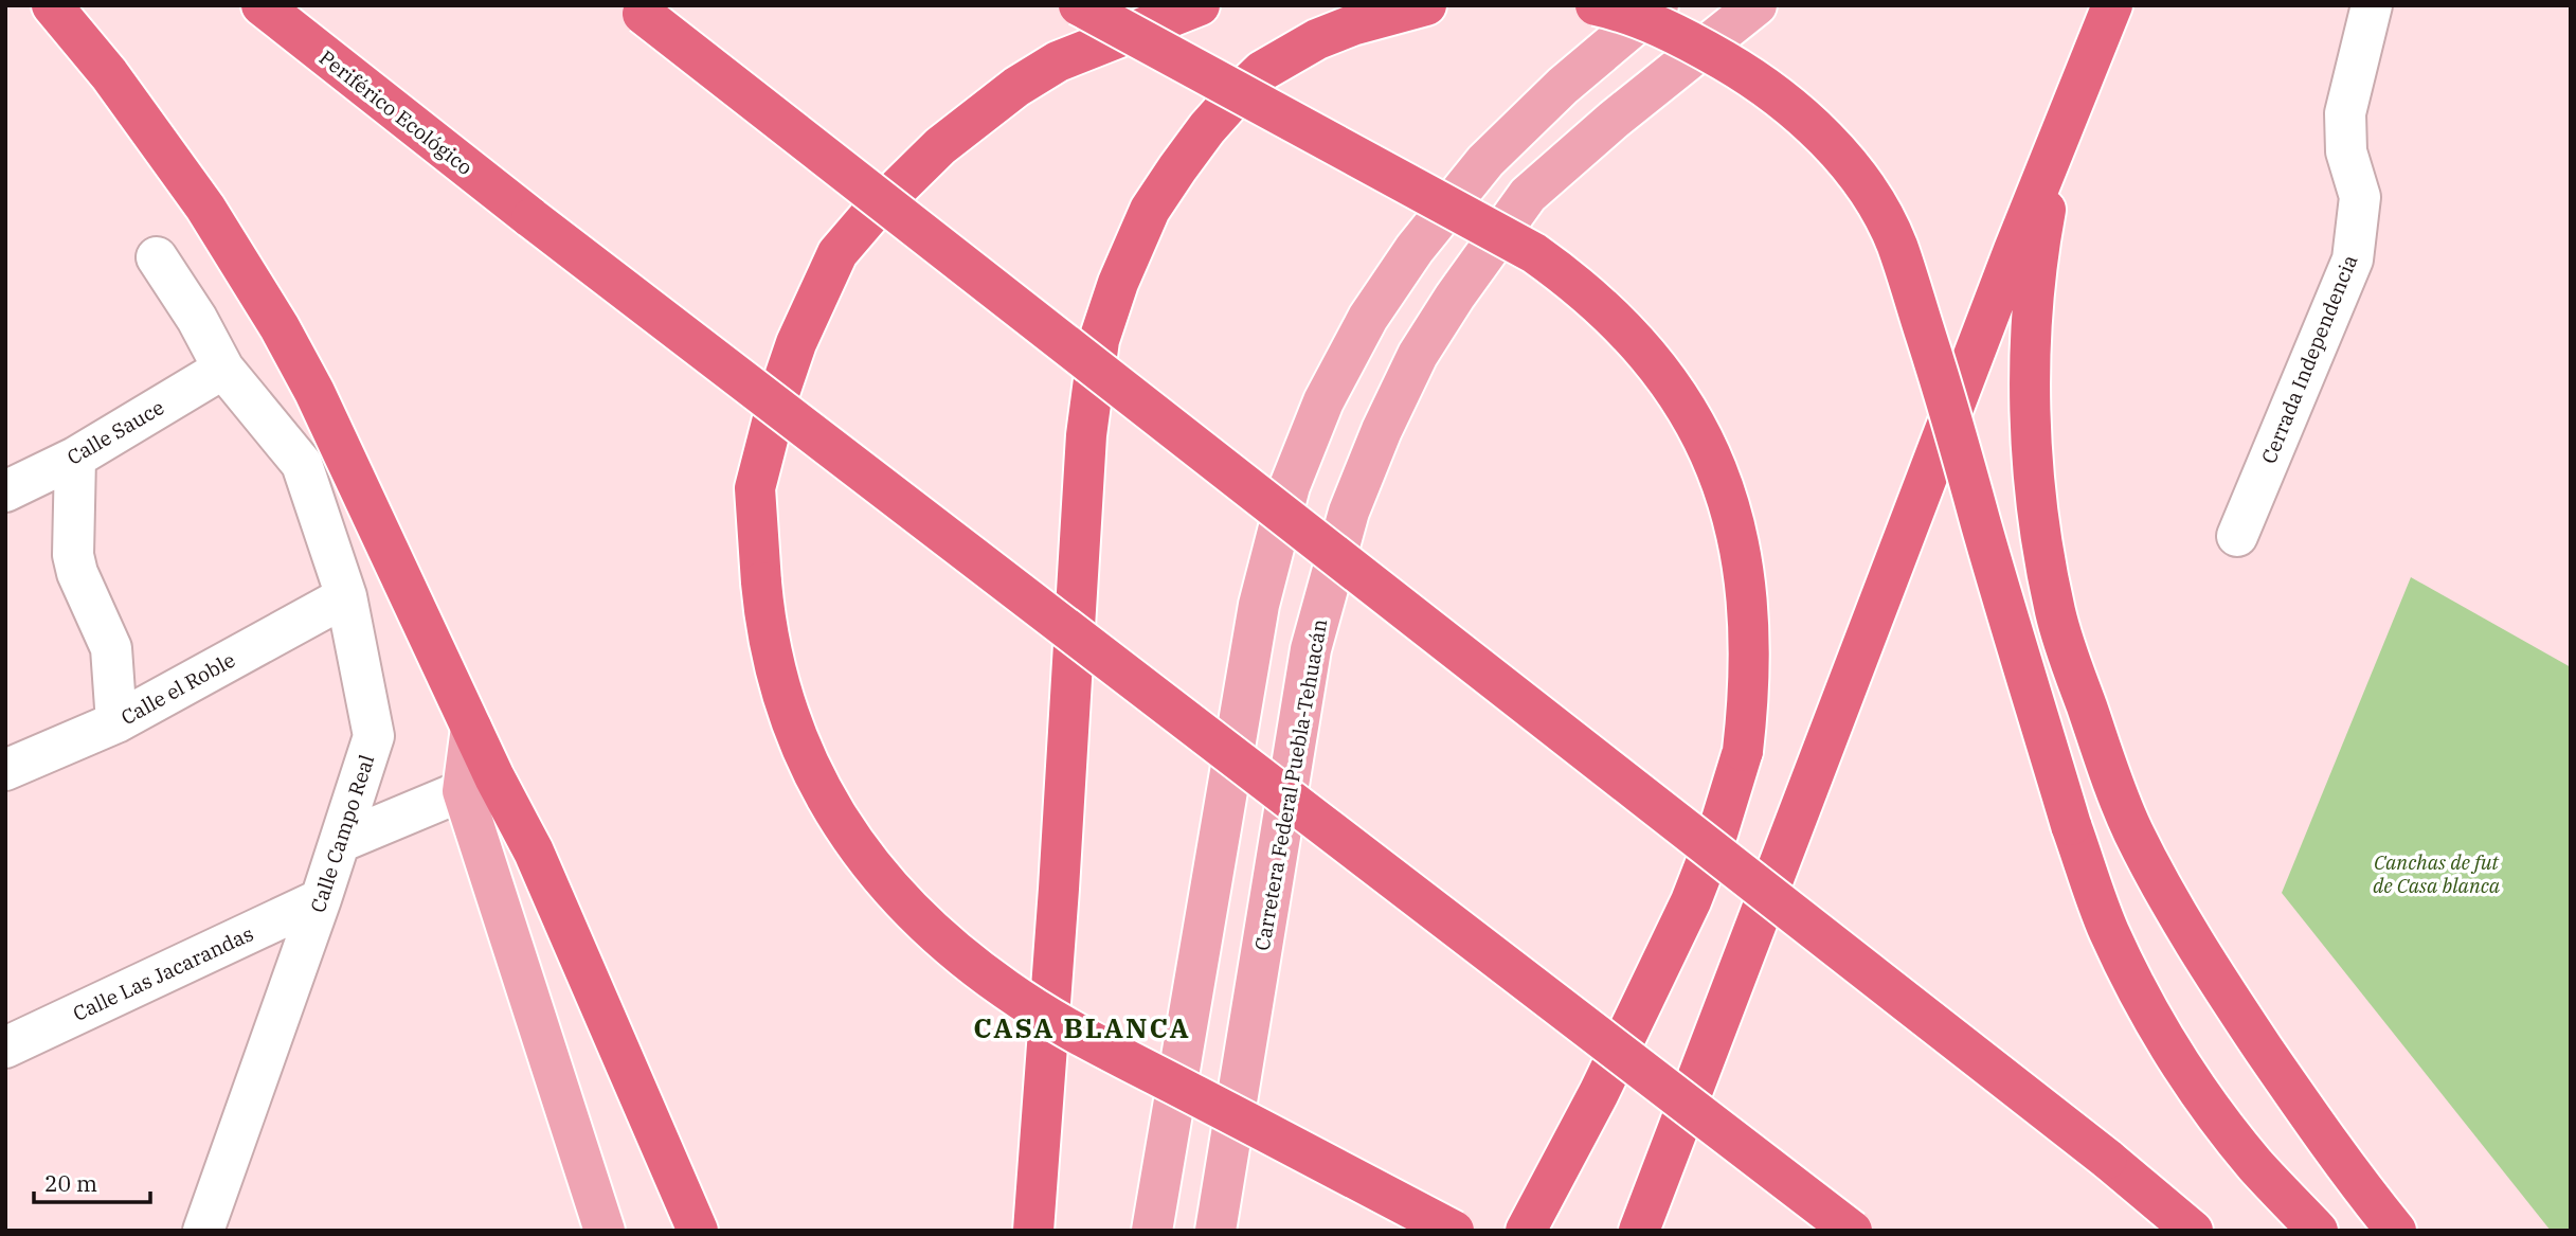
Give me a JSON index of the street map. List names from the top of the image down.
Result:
{
  "streets": {
    "highway": ["Periférico Ecológico"],
    "main road": ["Carretera Federal Puebla-Tehuacán"],
    "street": [
      "Cerrada Independencia",
      "Calle Sauce",
      "Calle el Roble",
      "Calle Campo Real",
      "Calle Las Jacarandas"
    ]
  },
  "crossings": [
    ["Calle Sauce", "Calle Campo Real"],
    ["Calle el Roble", "Calle Campo Real"],
    ["Calle Campo Real", "Calle Las Jacarandas"]
  ],
  "districts": ["CASA BLANCA"],
  "parks": ["Canchas de fut de Casa blanca"],
  "scale_bar": "20 m"
}
